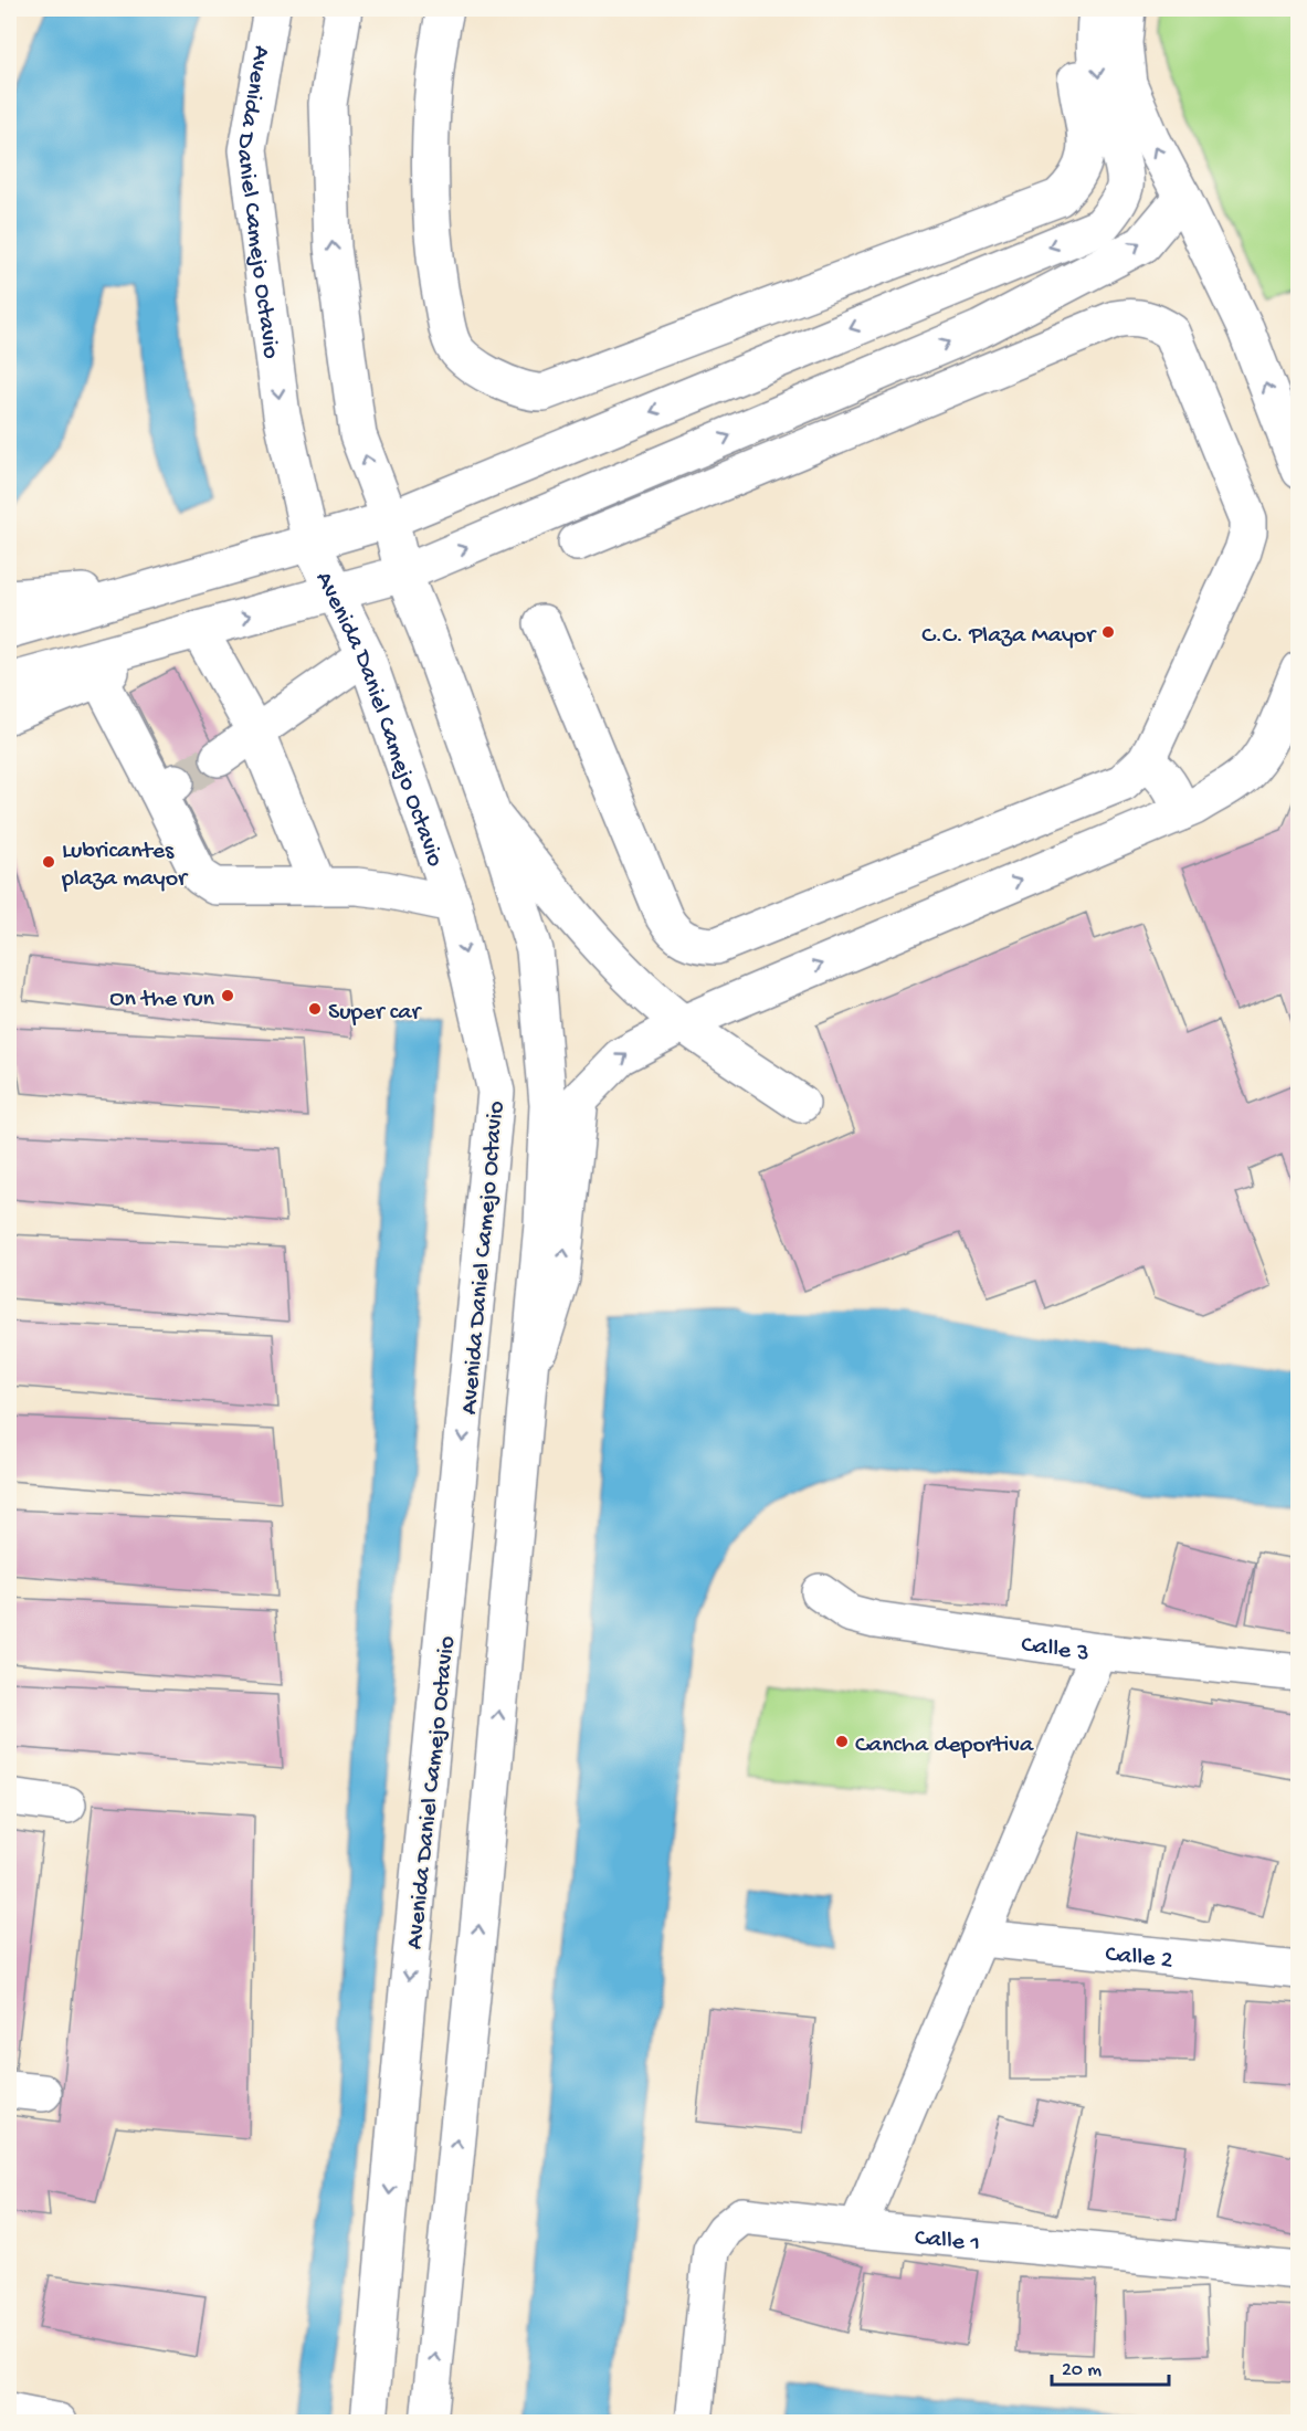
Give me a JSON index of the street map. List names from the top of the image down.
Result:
{
  "streets": {
    "main road": [
      "Avenida Daniel Camejo Octavio",
      "Calle 3",
      "Calle 2",
      "Calle 1"
    ]
  },
  "places": [
    "C.C. Plaza Mayor",
    "Lubricantes plaza mayor",
    "On the run",
    "Super car",
    "Cancha deportiva"
  ],
  "scale_bar": "20 m"
}
